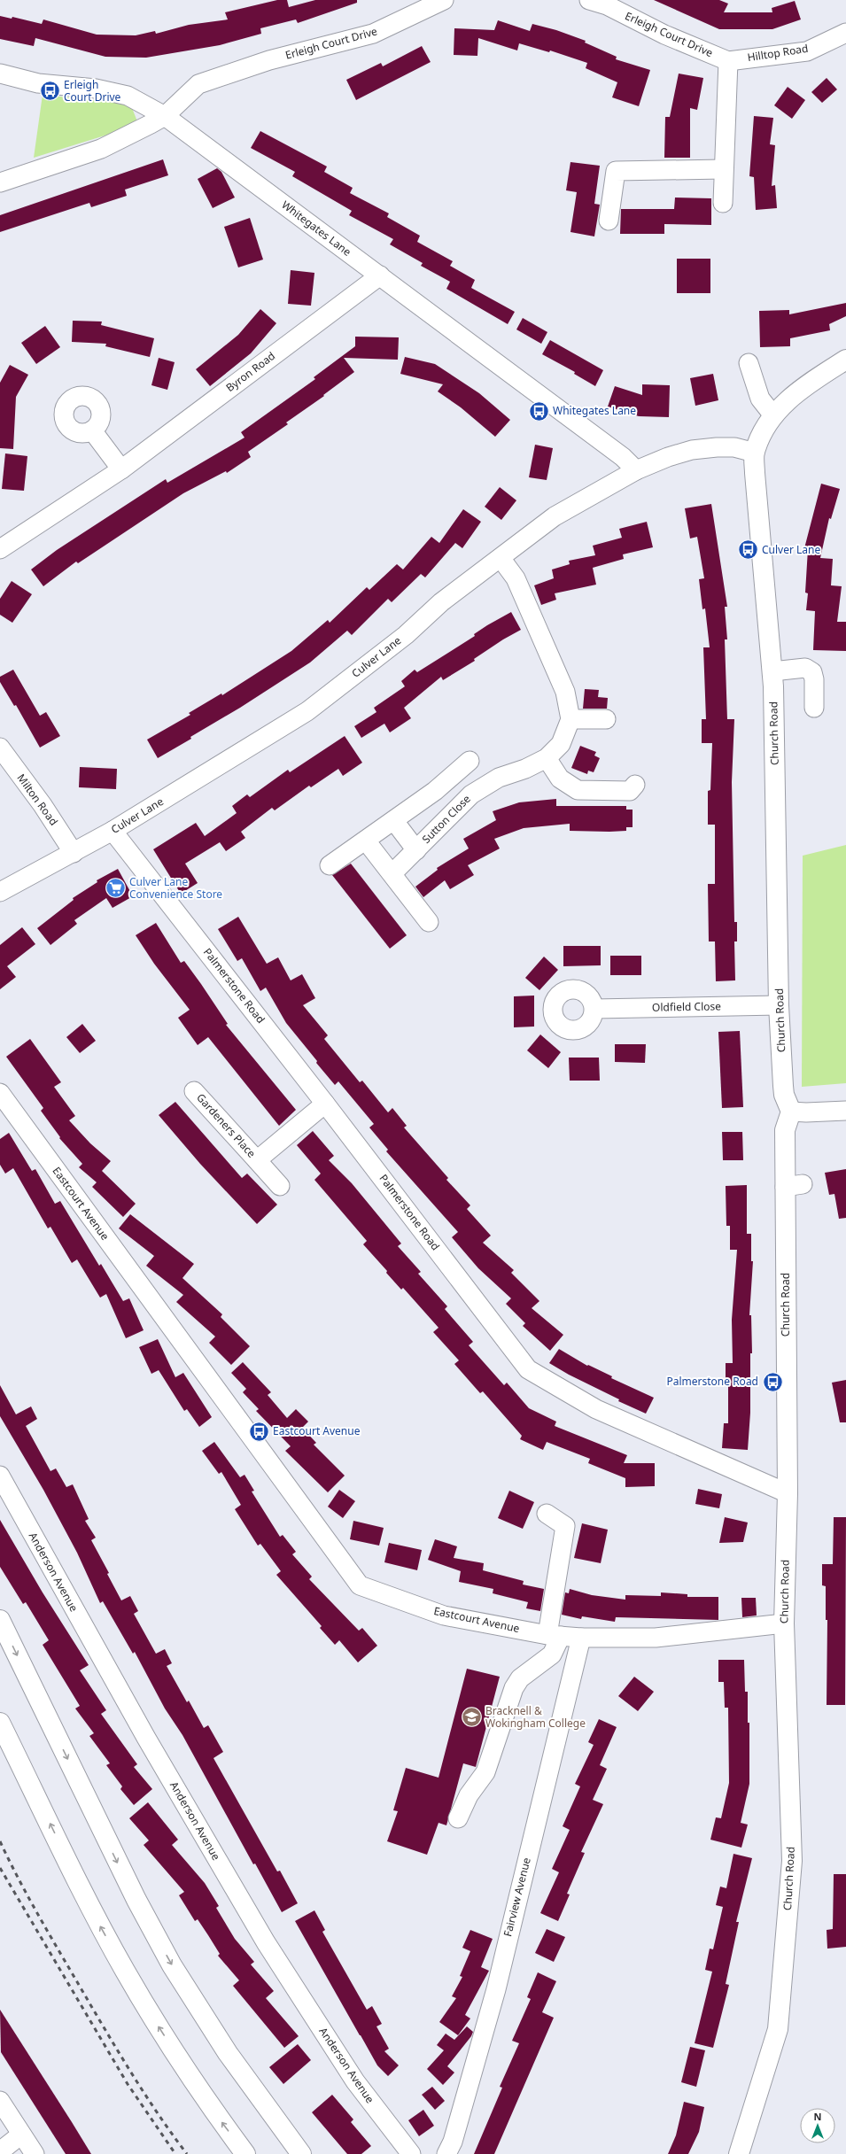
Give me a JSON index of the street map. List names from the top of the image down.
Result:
{
  "streets": {
    "main road": ["Church Road"],
    "street": [
      "Erleigh Court Drive",
      "Hilltop Road",
      "Whitegates Lane",
      "Byron Road",
      "Culver Lane",
      "Milton Road",
      "Sutton Close",
      "Palmerstone Road",
      "Oldfield Close",
      "Gardeners Place",
      "Eastcourt Avenue",
      "Anderson Avenue",
      "Fairview Avenue"
    ]
  },
  "crossings": [
    ["Erleigh Court Drive", "Hilltop Road"],
    ["Erleigh Court Drive", "Whitegates Lane"],
    ["Whitegates Lane", "Byron Road"],
    ["Whitegates Lane", "Culver Lane"],
    ["Culver Lane", "Church Road"],
    ["Culver Lane", "Milton Road"],
    ["Culver Lane", "Palmerstone Road"],
    ["Church Road", "Palmerstone Road"],
    ["Church Road", "Oldfield Close"],
    ["Church Road", "Eastcourt Avenue"],
    ["Palmerstone Road", "Gardeners Place"],
    ["Eastcourt Avenue", "Fairview Avenue"]
  ],
  "places": {
    "bus stop": [
      "Erleigh Court Drive",
      "Whitegates Lane",
      "Culver Lane",
      "Palmerstone Road",
      "Eastcourt Avenue"
    ],
    "supermarket": ["Culver Lane Convenience Store"],
    "school or university": ["Bracknell & Wokingham College"]
  },
  "north": "top"
}
